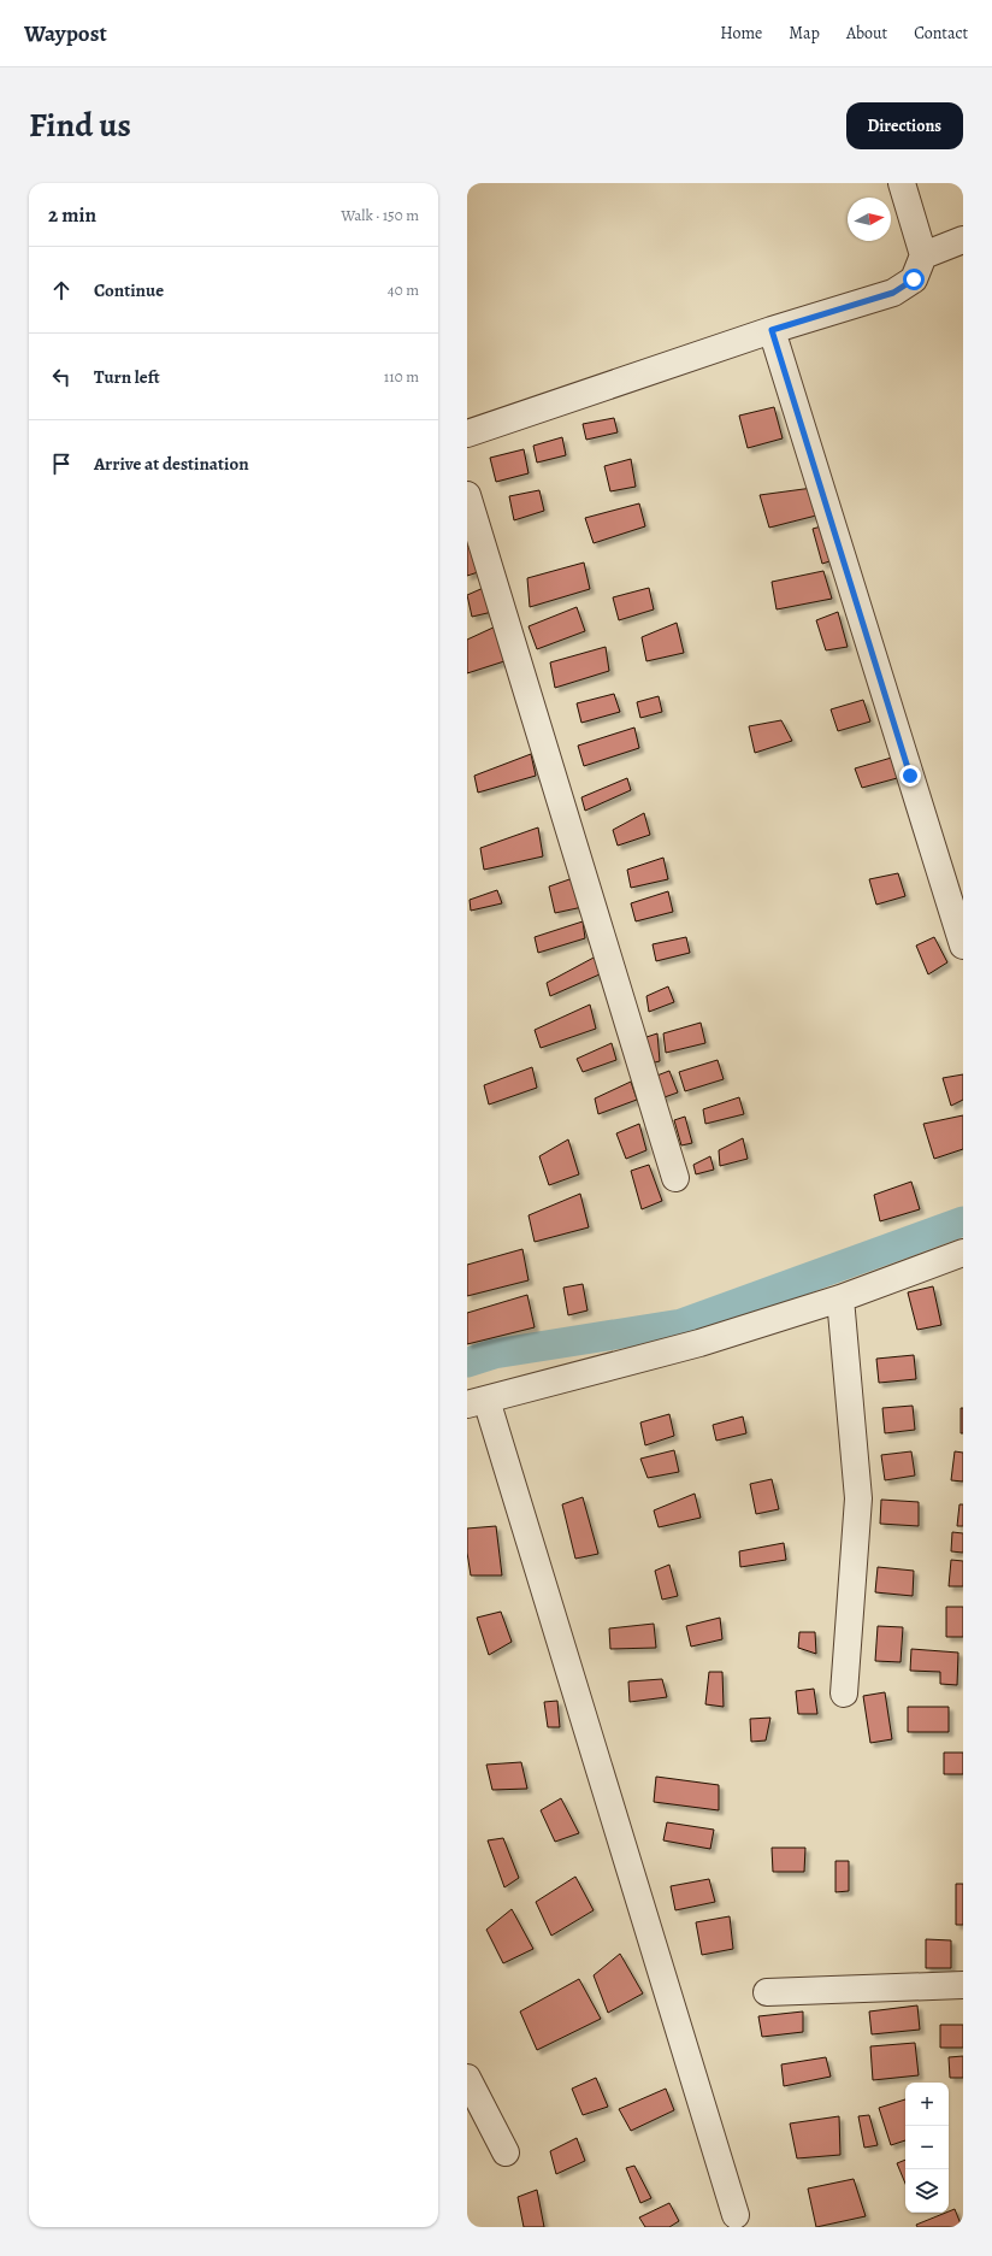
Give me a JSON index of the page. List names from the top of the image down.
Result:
{
  "north": "right",
  "page": {
    "header": "Waypost",
    "nav": [
      "Home",
      "Map",
      "About",
      "Contact"
    ],
    "title": "Find us",
    "buttons": "Directions",
    "heading": ["2 min", "Walk · 150 m"],
    "list": [
      ["Continue", "40 m"],
      ["Turn left", "110 m"],
      "Arrive at destination"
    ],
    "map_buttons": ["+", "−"]
  }
}
